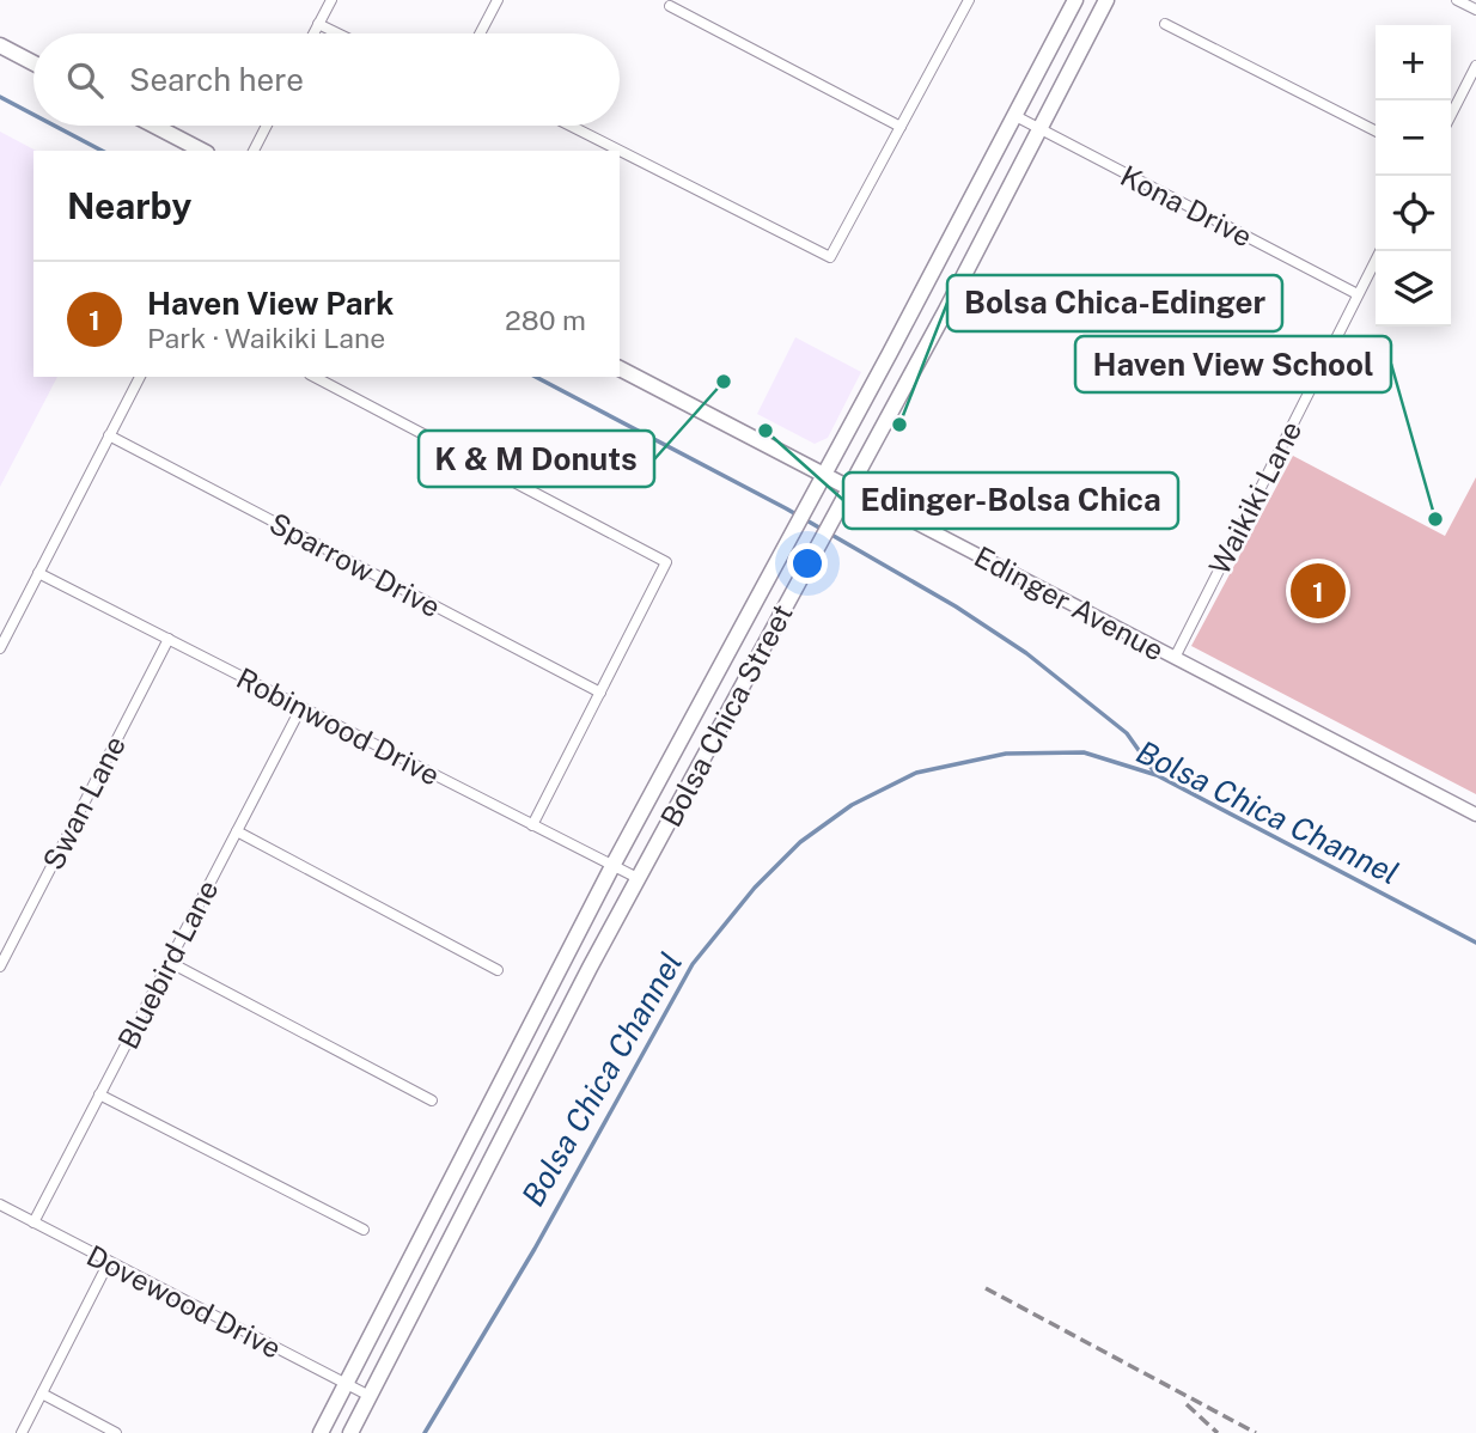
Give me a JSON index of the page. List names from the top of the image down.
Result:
{
  "streets": {
    "main road": ["Edinger Avenue", "Bolsa Chica Street"],
    "street": [
      "Kona Drive",
      "Waikiki Lane",
      "Sparrow Drive",
      "Robinwood Drive",
      "Swan Lane",
      "Bluebird Lane",
      "Dovewood Drive"
    ]
  },
  "crossings": [
    ["Kona Drive", "Waikiki Lane"],
    ["Kona Drive", "Bolsa Chica Street"],
    ["Waikiki Lane", "Edinger Avenue"],
    ["Edinger Avenue", "Bolsa Chica Street"],
    ["Bolsa Chica Street", "Robinwood Drive"],
    ["Bolsa Chica Street", "Dovewood Drive"],
    ["Robinwood Drive", "Swan Lane"],
    ["Robinwood Drive", "Bluebird Lane"],
    ["Bluebird Lane", "Dovewood Drive"]
  ],
  "water": ["Bolsa Chica Channel"],
  "places": [
    "K & M Donuts",
    "Bolsa Chica-Edinger",
    "Edinger-Bolsa Chica",
    "Haven View School"
  ],
  "page": {
    "map_buttons": ["+", "−"],
    "search": "Search here",
    "heading": "Nearby",
    "list": [
      {
        "mark": "1",
        "name": "Haven View Park",
        "note": "Park · Waikiki Lane",
        "value": "280 m"
      }
    ],
    "pins": "1"
  }
}
